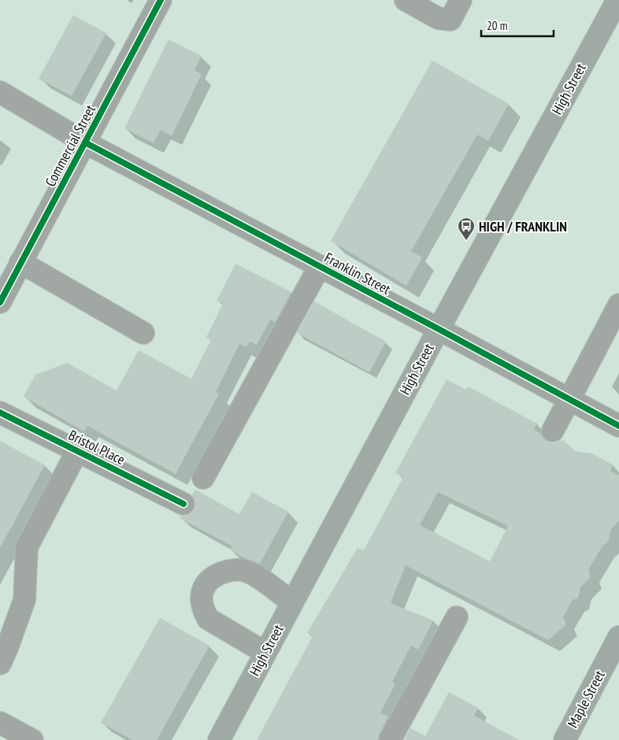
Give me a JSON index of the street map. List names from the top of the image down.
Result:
{
  "streets": {
    "main road": ["High Street", "Maple Street"],
    "street": ["Commercial Street", "Franklin Street", "Bristol Place"]
  },
  "crossings": [
    ["High Street", "Franklin Street"],
    ["Commercial Street", "Franklin Street"]
  ],
  "places": {
    "bus stop": ["HIGH / FRANKLIN"]
  },
  "scale_bar": "20 m"
}
